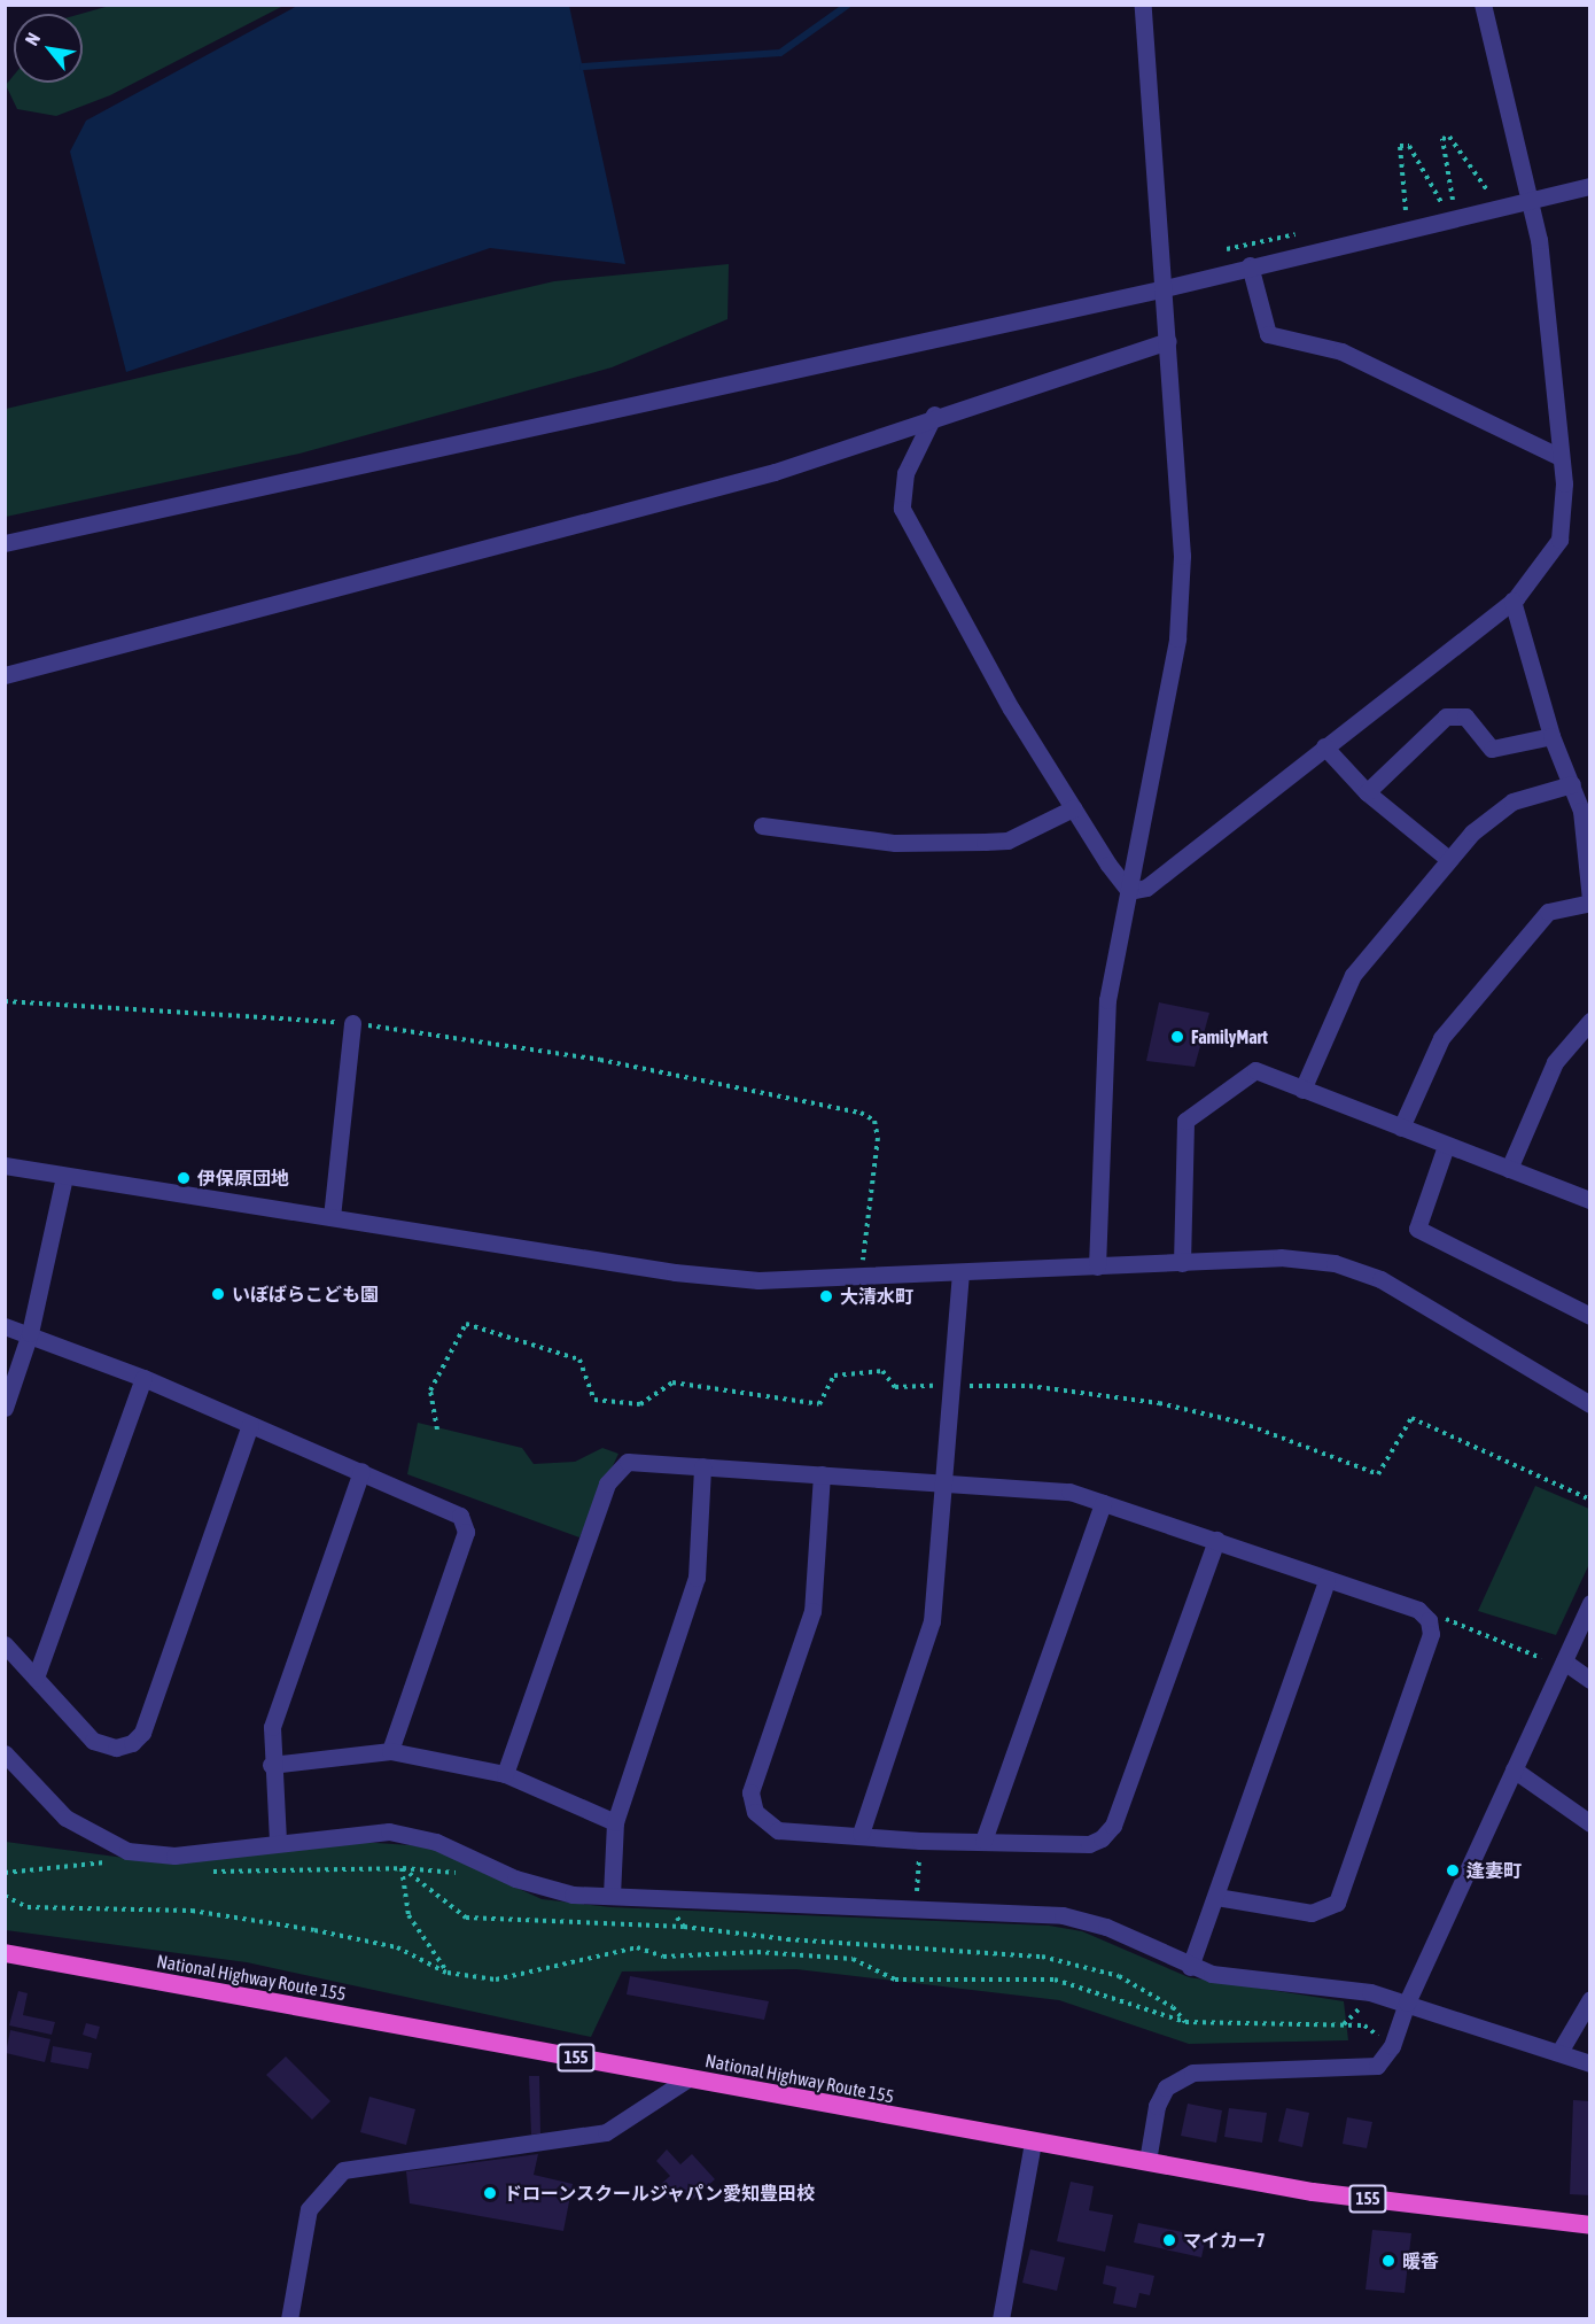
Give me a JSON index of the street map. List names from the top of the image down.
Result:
{
  "streets": {
    "highway": ["National Highway Route 155", "155"]
  },
  "places": [
    "FamilyMart",
    "伊保原団地",
    "いぼばらこども園",
    "大清水町",
    "逢妻町",
    "ドローンスクールジャパン愛知豊田校",
    "マイカー7",
    "暖香"
  ],
  "north": "top left"
}
